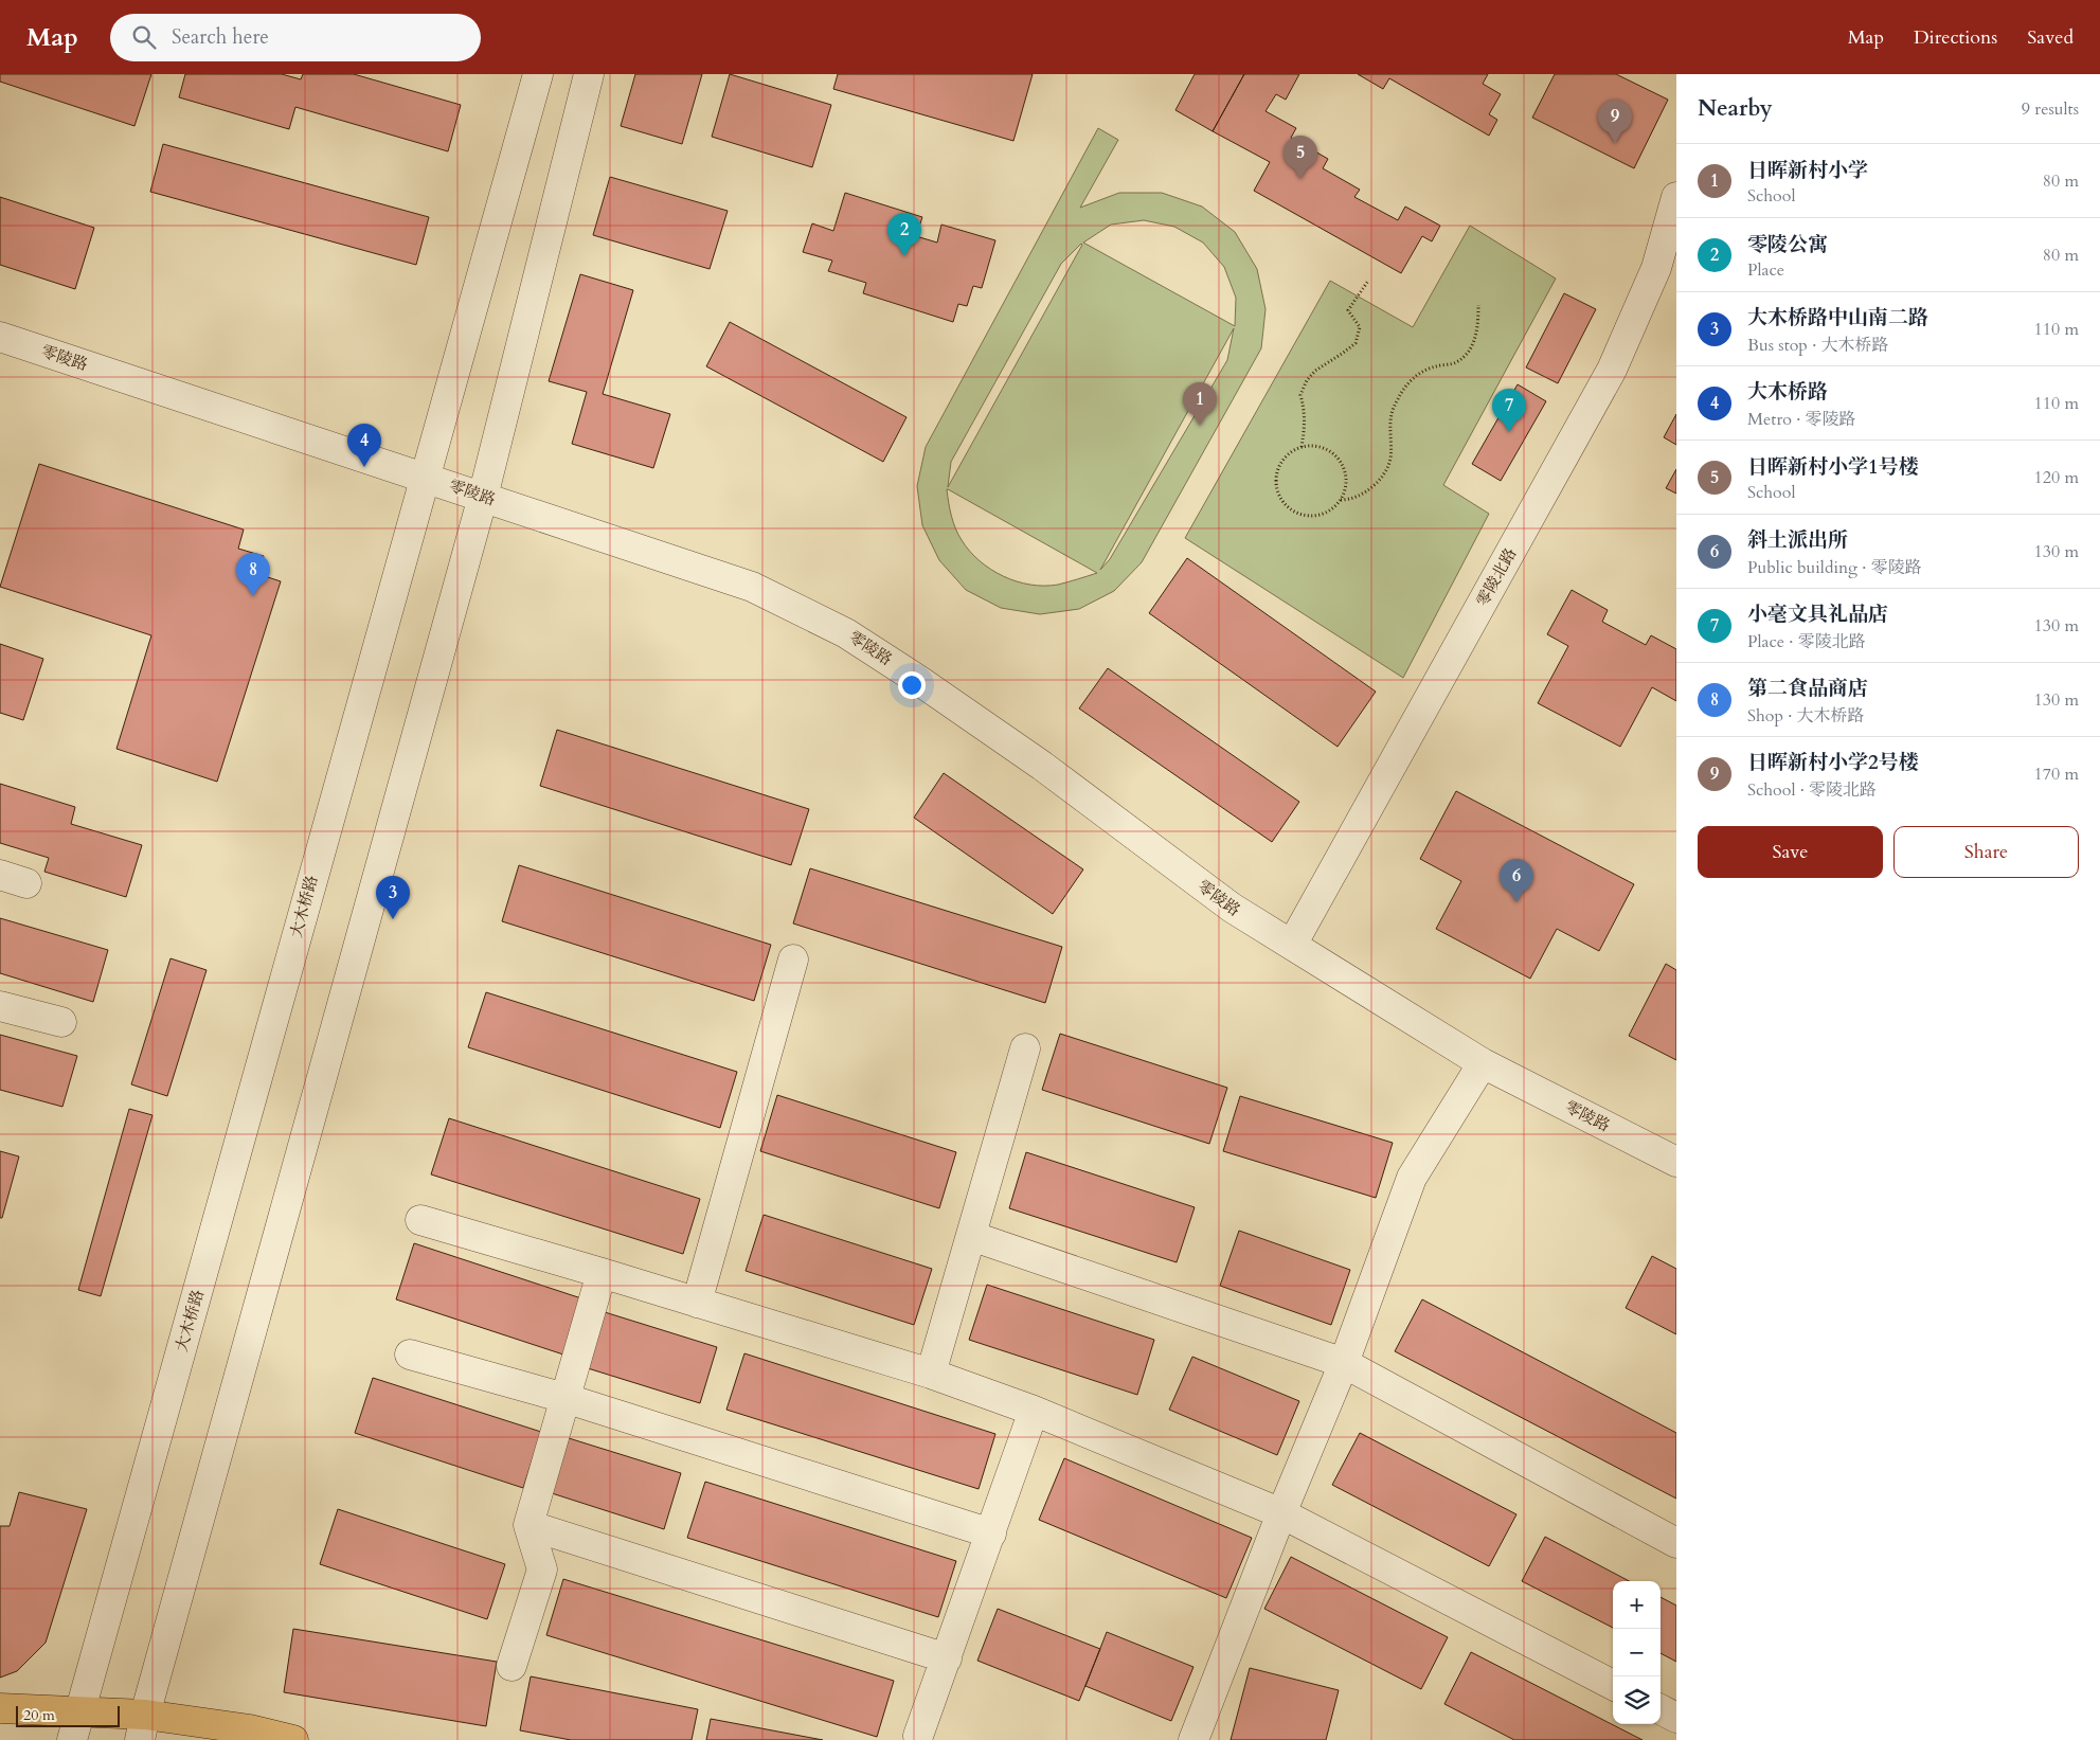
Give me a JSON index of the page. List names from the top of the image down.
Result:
{
  "streets": {
    "street": ["零陵路", "零陵北路", "大木桥路"]
  },
  "crossings": [
    ["零陵路", "零陵北路"],
    ["零陵路", "大木桥路"]
  ],
  "scale_bar": "20 m",
  "page": {
    "header": "Map",
    "search": "Search here",
    "nav": ["Map", "Directions", "Saved"],
    "heading": ["Nearby", "9 results"],
    "pins": [
      "9",
      "5",
      "2",
      "1",
      "7",
      "4",
      "8",
      "6",
      "3"
    ],
    "list": [
      {
        "mark": "1",
        "name": "日晖新村小学",
        "note": "School",
        "value": "80 m"
      },
      {
        "mark": "2",
        "name": "零陵公寓",
        "note": "Place",
        "value": "80 m"
      },
      {
        "mark": "3",
        "name": "大木桥路中山南二路",
        "note": "Bus stop · 大木桥路",
        "value": "110 m"
      },
      {
        "mark": "4",
        "name": "大木桥路",
        "note": "Metro · 零陵路",
        "value": "110 m"
      },
      {
        "mark": "5",
        "name": "日晖新村小学1号楼",
        "note": "School",
        "value": "120 m"
      },
      {
        "mark": "6",
        "name": "斜土派出所",
        "note": "Public building · 零陵路",
        "value": "130 m"
      },
      {
        "mark": "7",
        "name": "小毫文具礼品店",
        "note": "Place · 零陵北路",
        "value": "130 m"
      },
      {
        "mark": "8",
        "name": "第二食品商店",
        "note": "Shop · 大木桥路",
        "value": "130 m"
      },
      {
        "mark": "9",
        "name": "日晖新村小学2号楼",
        "note": "School · 零陵北路",
        "value": "170 m"
      }
    ],
    "buttons": ["Save", "Share"],
    "map_buttons": ["+", "−"],
    "scale": "20 m"
  }
}
